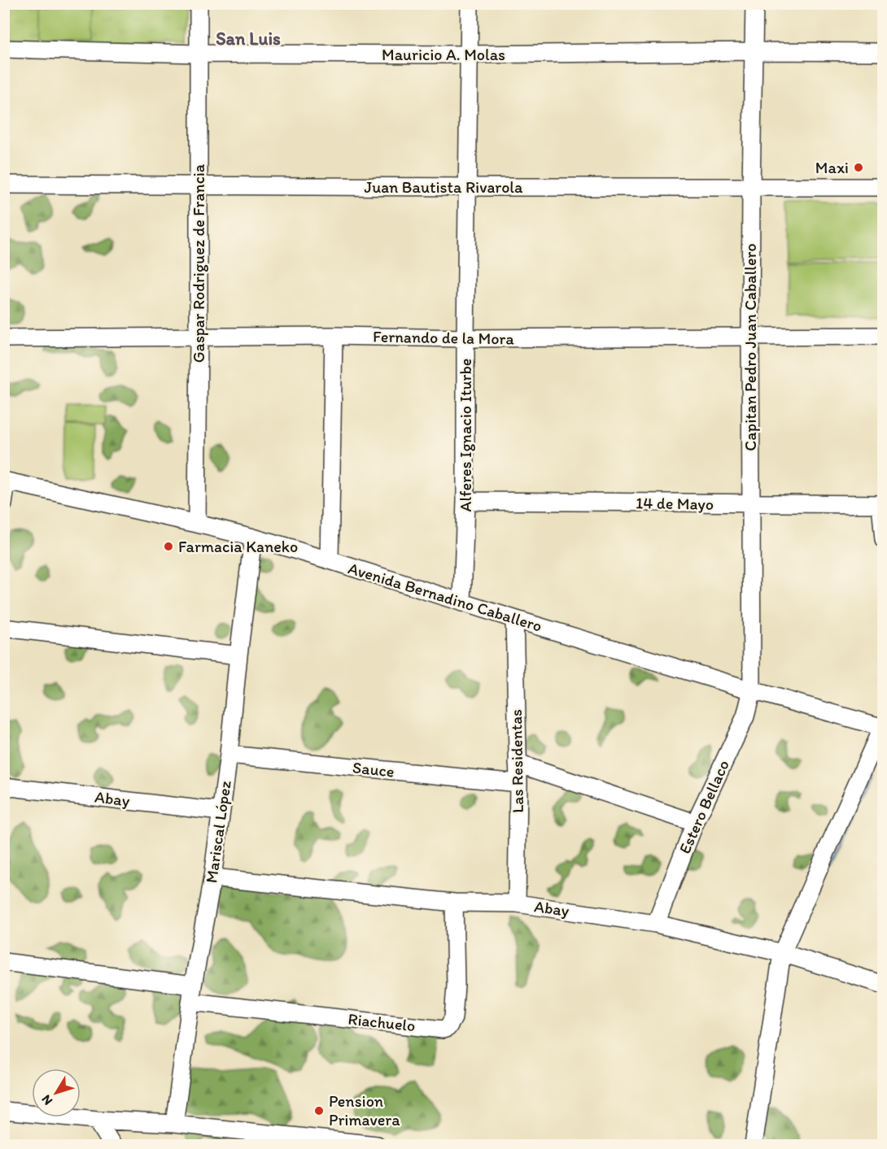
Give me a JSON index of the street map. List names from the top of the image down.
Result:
{
  "streets": {
    "street": [
      "Mauricio A. Molas",
      "Juan Bautista Rivarola",
      "Gaspar Rodriguez de Francia",
      "Fernando de la Mora",
      "Capitan Pedro Juan Caballero",
      "Alferes Ignacio Iturbe",
      "14 de Mayo",
      "Avenida Bernadino Caballero",
      "Las Residentas",
      "Sauce",
      "Abay",
      "Estero Bellaco",
      "Mariscal López",
      "Riachuelo"
    ]
  },
  "crossings": [
    ["Mauricio A. Molas", "Gaspar Rodriguez de Francia"],
    ["Mauricio A. Molas", "Capitan Pedro Juan Caballero"],
    ["Mauricio A. Molas", "Alferes Ignacio Iturbe"],
    ["Juan Bautista Rivarola", "Gaspar Rodriguez de Francia"],
    ["Juan Bautista Rivarola", "Capitan Pedro Juan Caballero"],
    ["Juan Bautista Rivarola", "Alferes Ignacio Iturbe"],
    ["Gaspar Rodriguez de Francia", "Fernando de la Mora"],
    ["Gaspar Rodriguez de Francia", "Avenida Bernadino Caballero"],
    ["Fernando de la Mora", "Capitan Pedro Juan Caballero"],
    ["Fernando de la Mora", "Alferes Ignacio Iturbe"],
    ["Capitan Pedro Juan Caballero", "14 de Mayo"],
    ["Capitan Pedro Juan Caballero", "Avenida Bernadino Caballero"],
    ["Capitan Pedro Juan Caballero", "Estero Bellaco"],
    ["Alferes Ignacio Iturbe", "14 de Mayo"],
    ["Alferes Ignacio Iturbe", "Avenida Bernadino Caballero"],
    ["Avenida Bernadino Caballero", "Las Residentas"],
    ["Avenida Bernadino Caballero", "Estero Bellaco"],
    ["Avenida Bernadino Caballero", "Mariscal López"],
    ["Las Residentas", "Sauce"],
    ["Las Residentas", "Abay"],
    ["Sauce", "Mariscal López"],
    ["Abay", "Estero Bellaco"],
    ["Abay", "Mariscal López"],
    ["Abay", "Riachuelo"],
    ["Mariscal López", "Riachuelo"]
  ],
  "districts": ["San Luis"],
  "places": ["Maxi", "Farmacia Kaneko", "Pension Primavera"],
  "north": "bottom left"
}
